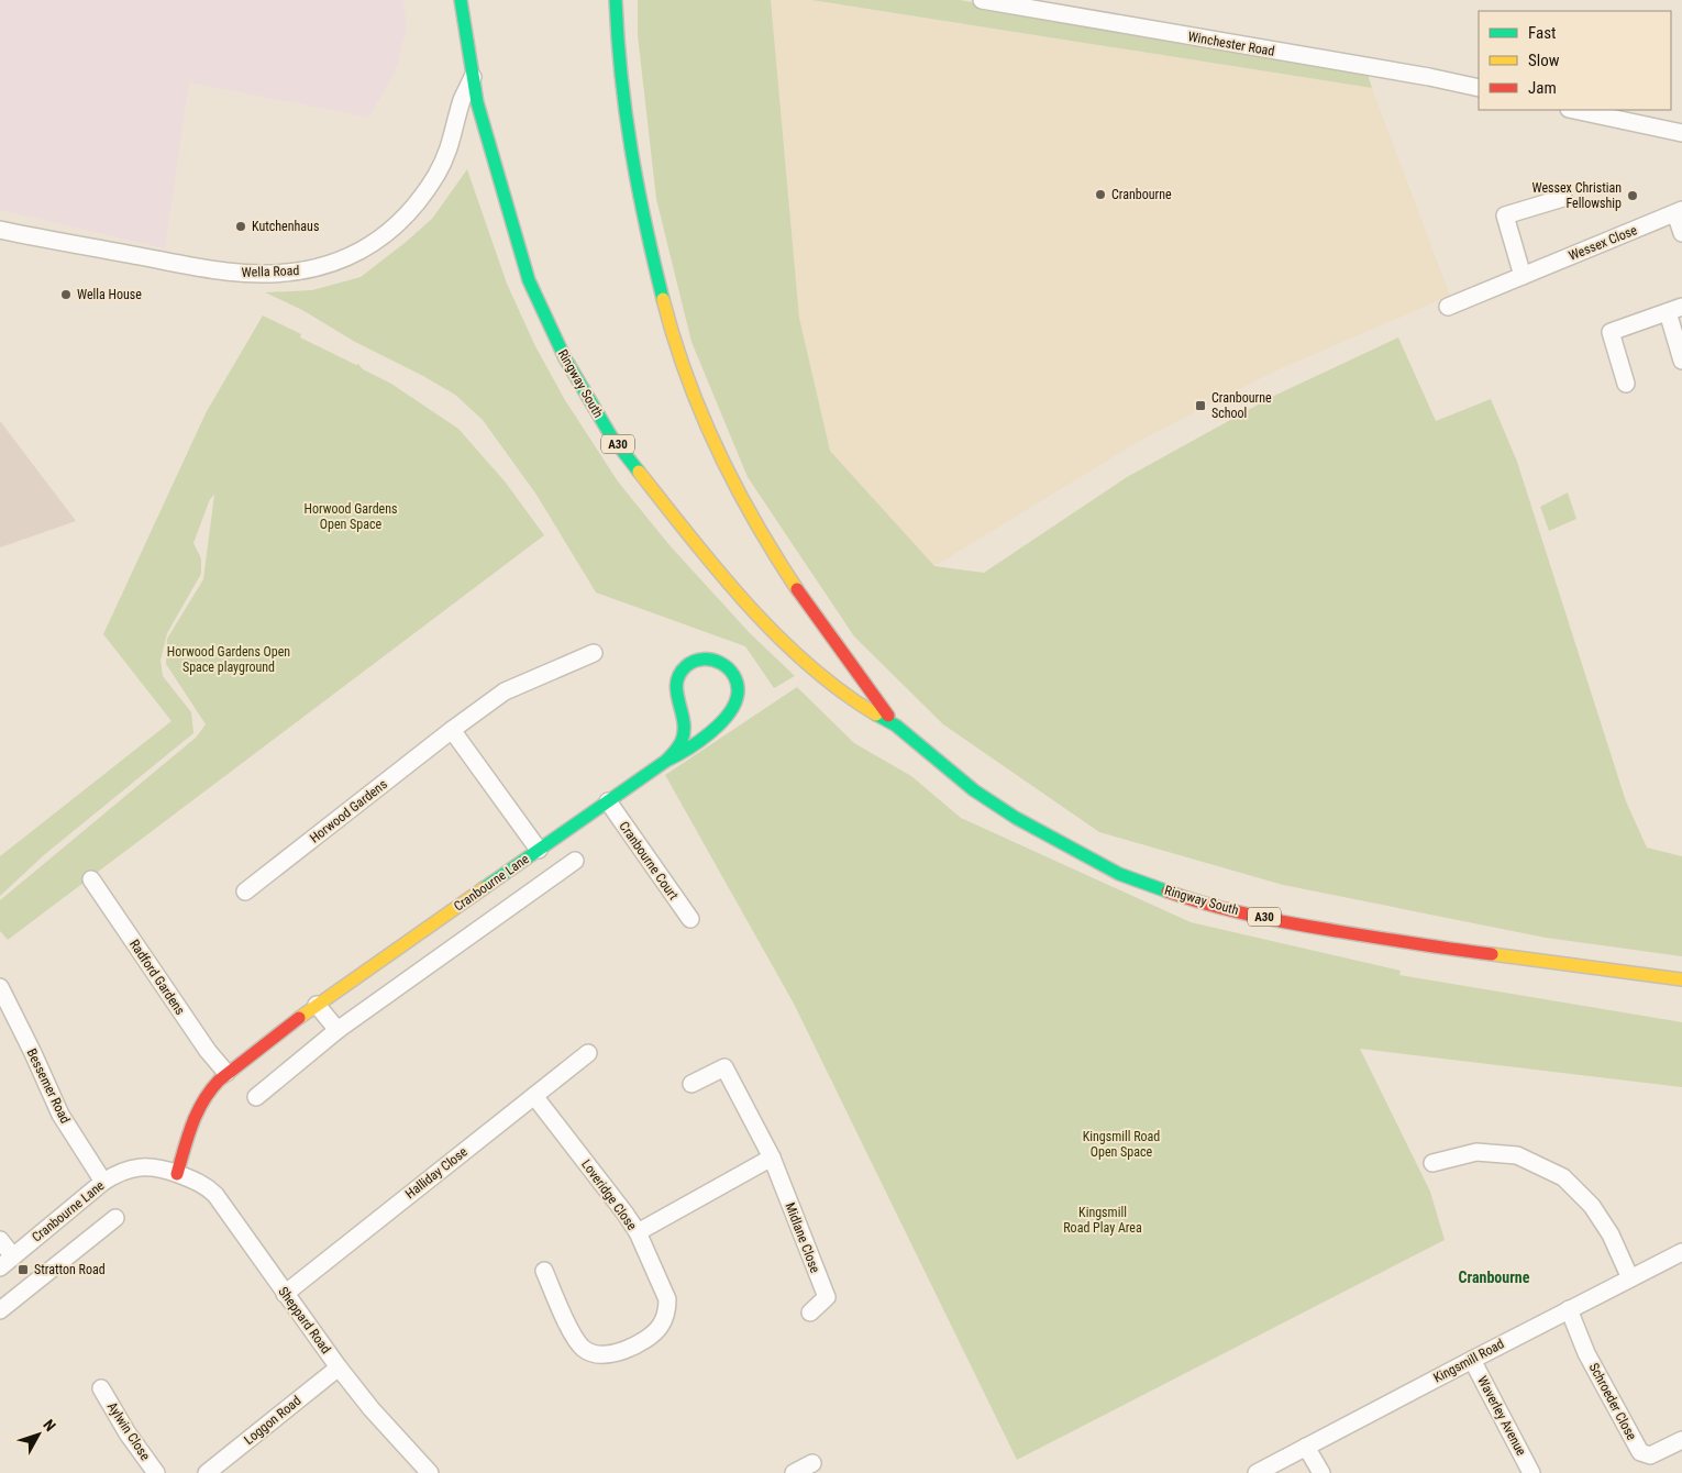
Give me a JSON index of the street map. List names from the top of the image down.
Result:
{
  "streets": {
    "main road": ["Ringway South", "A30", "Cranbourne Lane"],
    "street": [
      "Winchester Road",
      "Wessex Close",
      "Wella Road",
      "Horwood Gardens",
      "Cranbourne Court",
      "Radford Gardens",
      "Bessemer Road",
      "Halliday Close",
      "Loveridge Close",
      "Midlane Close",
      "Sheppard Road",
      "Kingsmill Road",
      "Schroeder Close",
      "Waverley Avenue",
      "Loggon Road",
      "Aylwin Close"
    ]
  },
  "crossings": [
    ["Wella Road", "Ringway South"],
    ["Cranbourne Court", "Cranbourne Lane"],
    ["Cranbourne Lane", "Radford Gardens"],
    ["Cranbourne Lane", "Bessemer Road"],
    ["Cranbourne Lane", "Sheppard Road"],
    ["Halliday Close", "Loveridge Close"],
    ["Halliday Close", "Sheppard Road"],
    ["Sheppard Road", "Loggon Road"],
    ["Kingsmill Road", "Schroeder Close"],
    ["Kingsmill Road", "Waverley Avenue"]
  ],
  "districts": ["Cranbourne"],
  "parks": [
    "Horwood Gardens Open Space",
    "Horwood Gardens Open Space playground",
    "Kingsmill Road Open Space",
    "Kingsmill Road Play Area"
  ],
  "places": {
    "other": [
      "Cranbourne",
      "Wessex Christian Fellowship",
      "Kutchenhaus",
      "Wella House"
    ],
    "transit": ["Cranbourne School", "Stratton Road"]
  },
  "legend": ["Fast", "Slow", "Jam"],
  "north": "top right"
}
